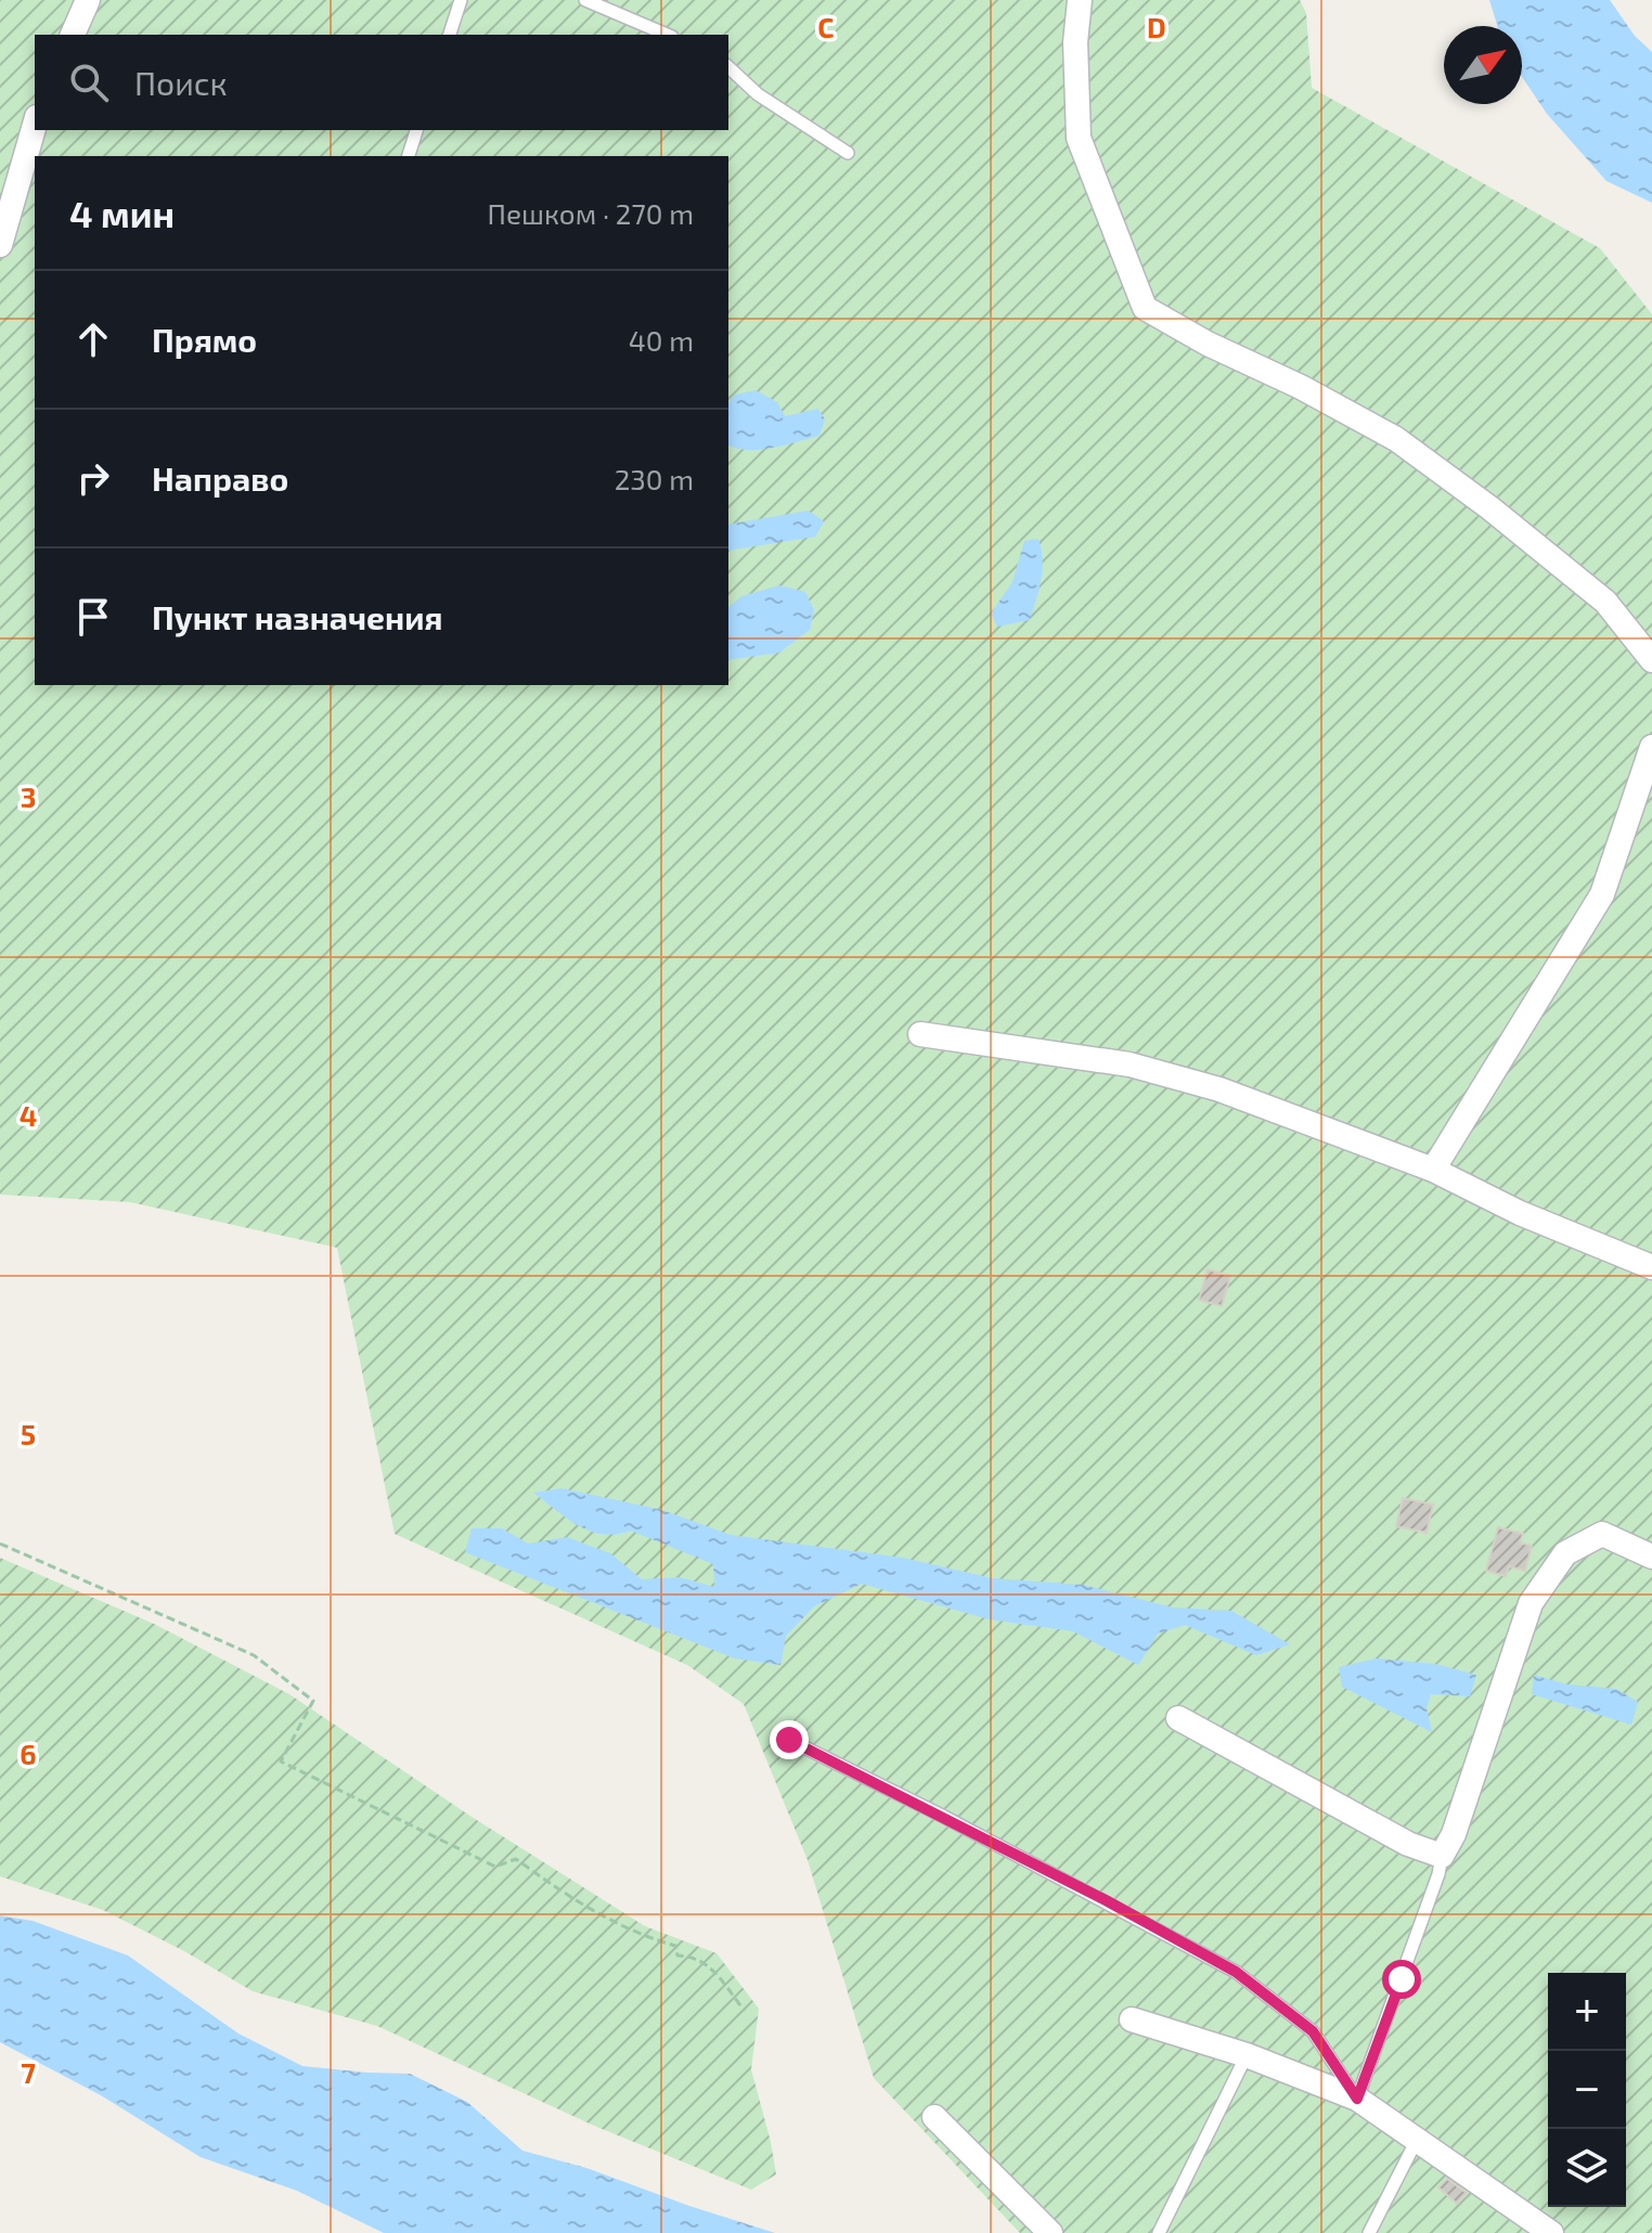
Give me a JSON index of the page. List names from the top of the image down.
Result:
{
  "north": "top right",
  "page": {
    "search": "Поиск",
    "heading": ["4 мин", "Пешком · 270 m"],
    "list": [
      ["Прямо", "40 m"],
      ["Направо", "230 m"],
      "Пункт назначения"
    ],
    "map_buttons": ["+", "−"]
  },
  "grid": {
    "columns": ["C", "D"],
    "rows": [
      "3",
      "4",
      "5",
      "6",
      "7"
    ]
  }
}
